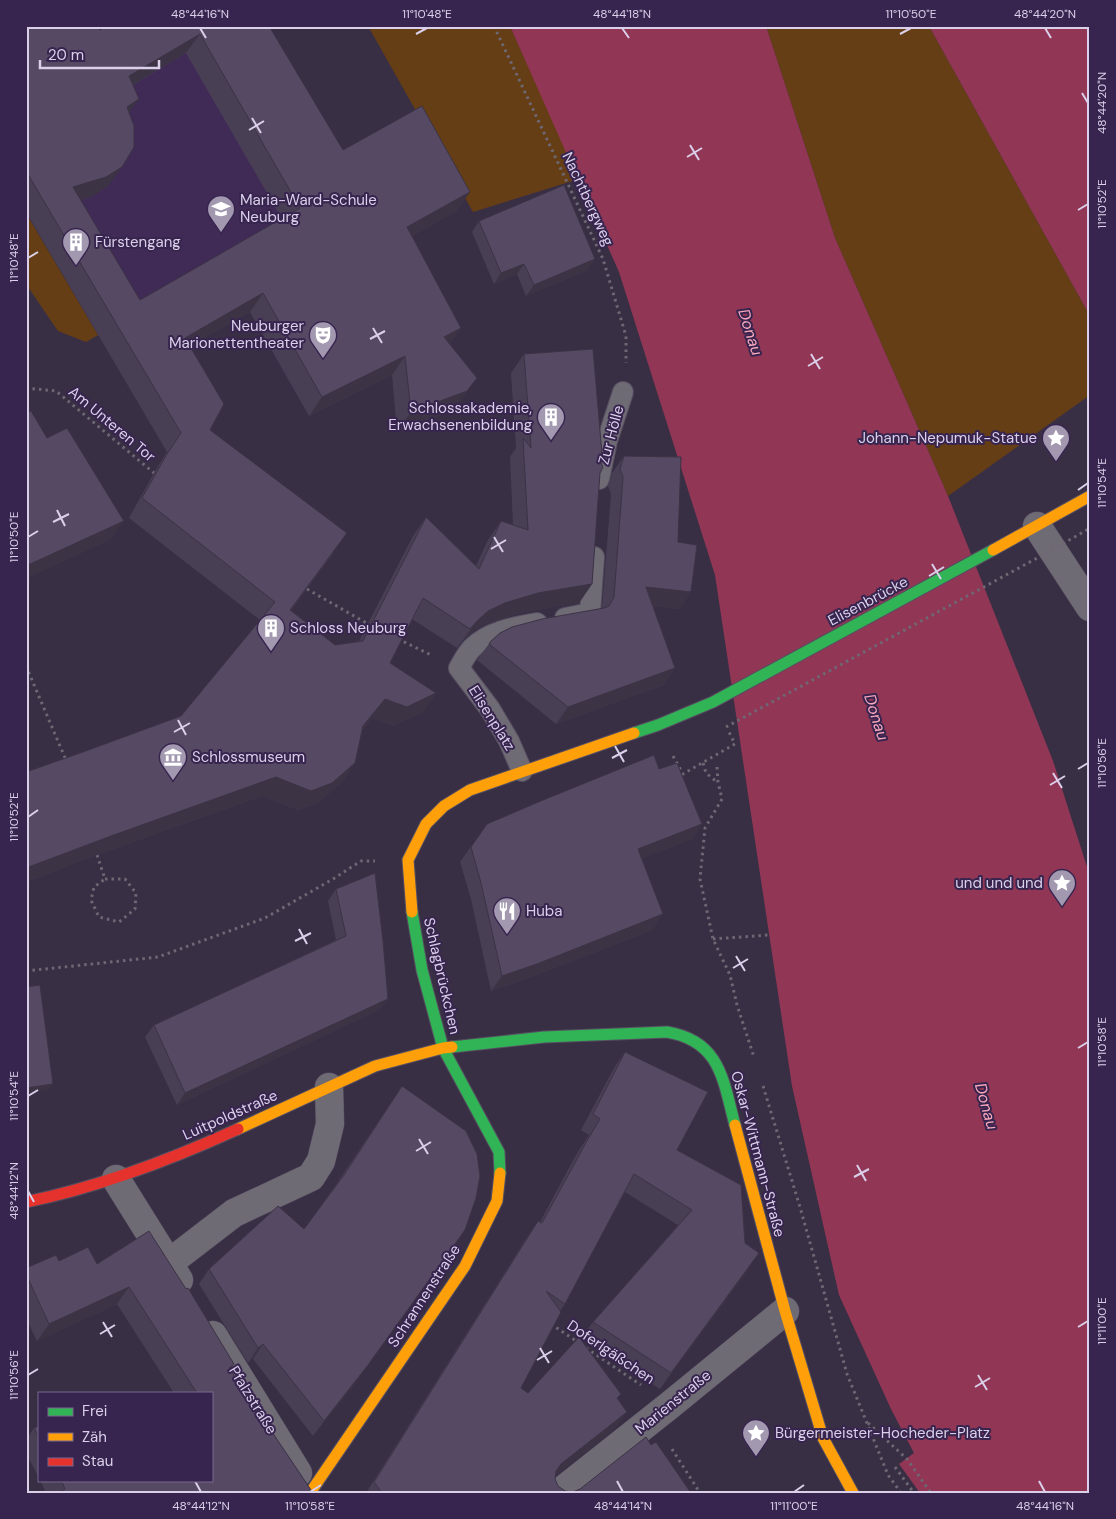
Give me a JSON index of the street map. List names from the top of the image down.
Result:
{
  "streets": {
    "main road": [
      "Elisenbrücke",
      "Elisenplatz",
      "Schlagbrückchen",
      "Luitpoldstraße",
      "Oskar-Wittmann-Straße",
      "Schrannenstraße"
    ],
    "street": ["Pfalzstraße", "Marienstraße"],
    "lane": ["Zur Hölle"],
    "path": ["Nachtbergweg", "Am Unteren Tor", "Doferlgäßchen"]
  },
  "crossings": [
    ["Nachtbergweg", "Zur Hölle"],
    ["Elisenbrücke", "Elisenplatz"],
    ["Elisenplatz", "Schlagbrückchen"],
    ["Schlagbrückchen", "Luitpoldstraße"],
    ["Schlagbrückchen", "Oskar-Wittmann-Straße"],
    ["Schlagbrückchen", "Schrannenstraße"],
    ["Luitpoldstraße", "Oskar-Wittmann-Straße"],
    ["Luitpoldstraße", "Schrannenstraße"],
    ["Luitpoldstraße", "Pfalzstraße"],
    ["Oskar-Wittmann-Straße", "Schrannenstraße"],
    ["Oskar-Wittmann-Straße", "Marienstraße"],
    ["Schrannenstraße", "Pfalzstraße"],
    ["Doferlgäßchen", "Marienstraße"]
  ],
  "water": ["Donau"],
  "places": {
    "school or university": ["Maria-Ward-Schule Neuburg"],
    "building": ["Fürstengang", "Schlossakademie, Erwachsenenbildung", "Schloss Neuburg"],
    "theatre": ["Neuburger Marionettentheater"],
    "place": ["Johann-Nepumuk-Statue", "und und und", "Bürgermeister-Hocheder-Platz"],
    "museum": ["Schlossmuseum"],
    "restaurant": ["Huba"]
  },
  "legend": ["Frei", "Zäh", "Stau"],
  "scale_bar": "20 m",
  "coordinates": [
    "48°44'16\"N",
    "11°10'48\"E",
    "48°44'18\"N",
    "11°10'50\"E",
    "48°44'20\"N",
    "11°10'52\"E",
    "11°10'54\"E",
    "11°10'56\"E",
    "11°10'58\"E",
    "48°44'12\"N",
    "11°11'00\"E",
    "48°44'14\"N"
  ]
}
